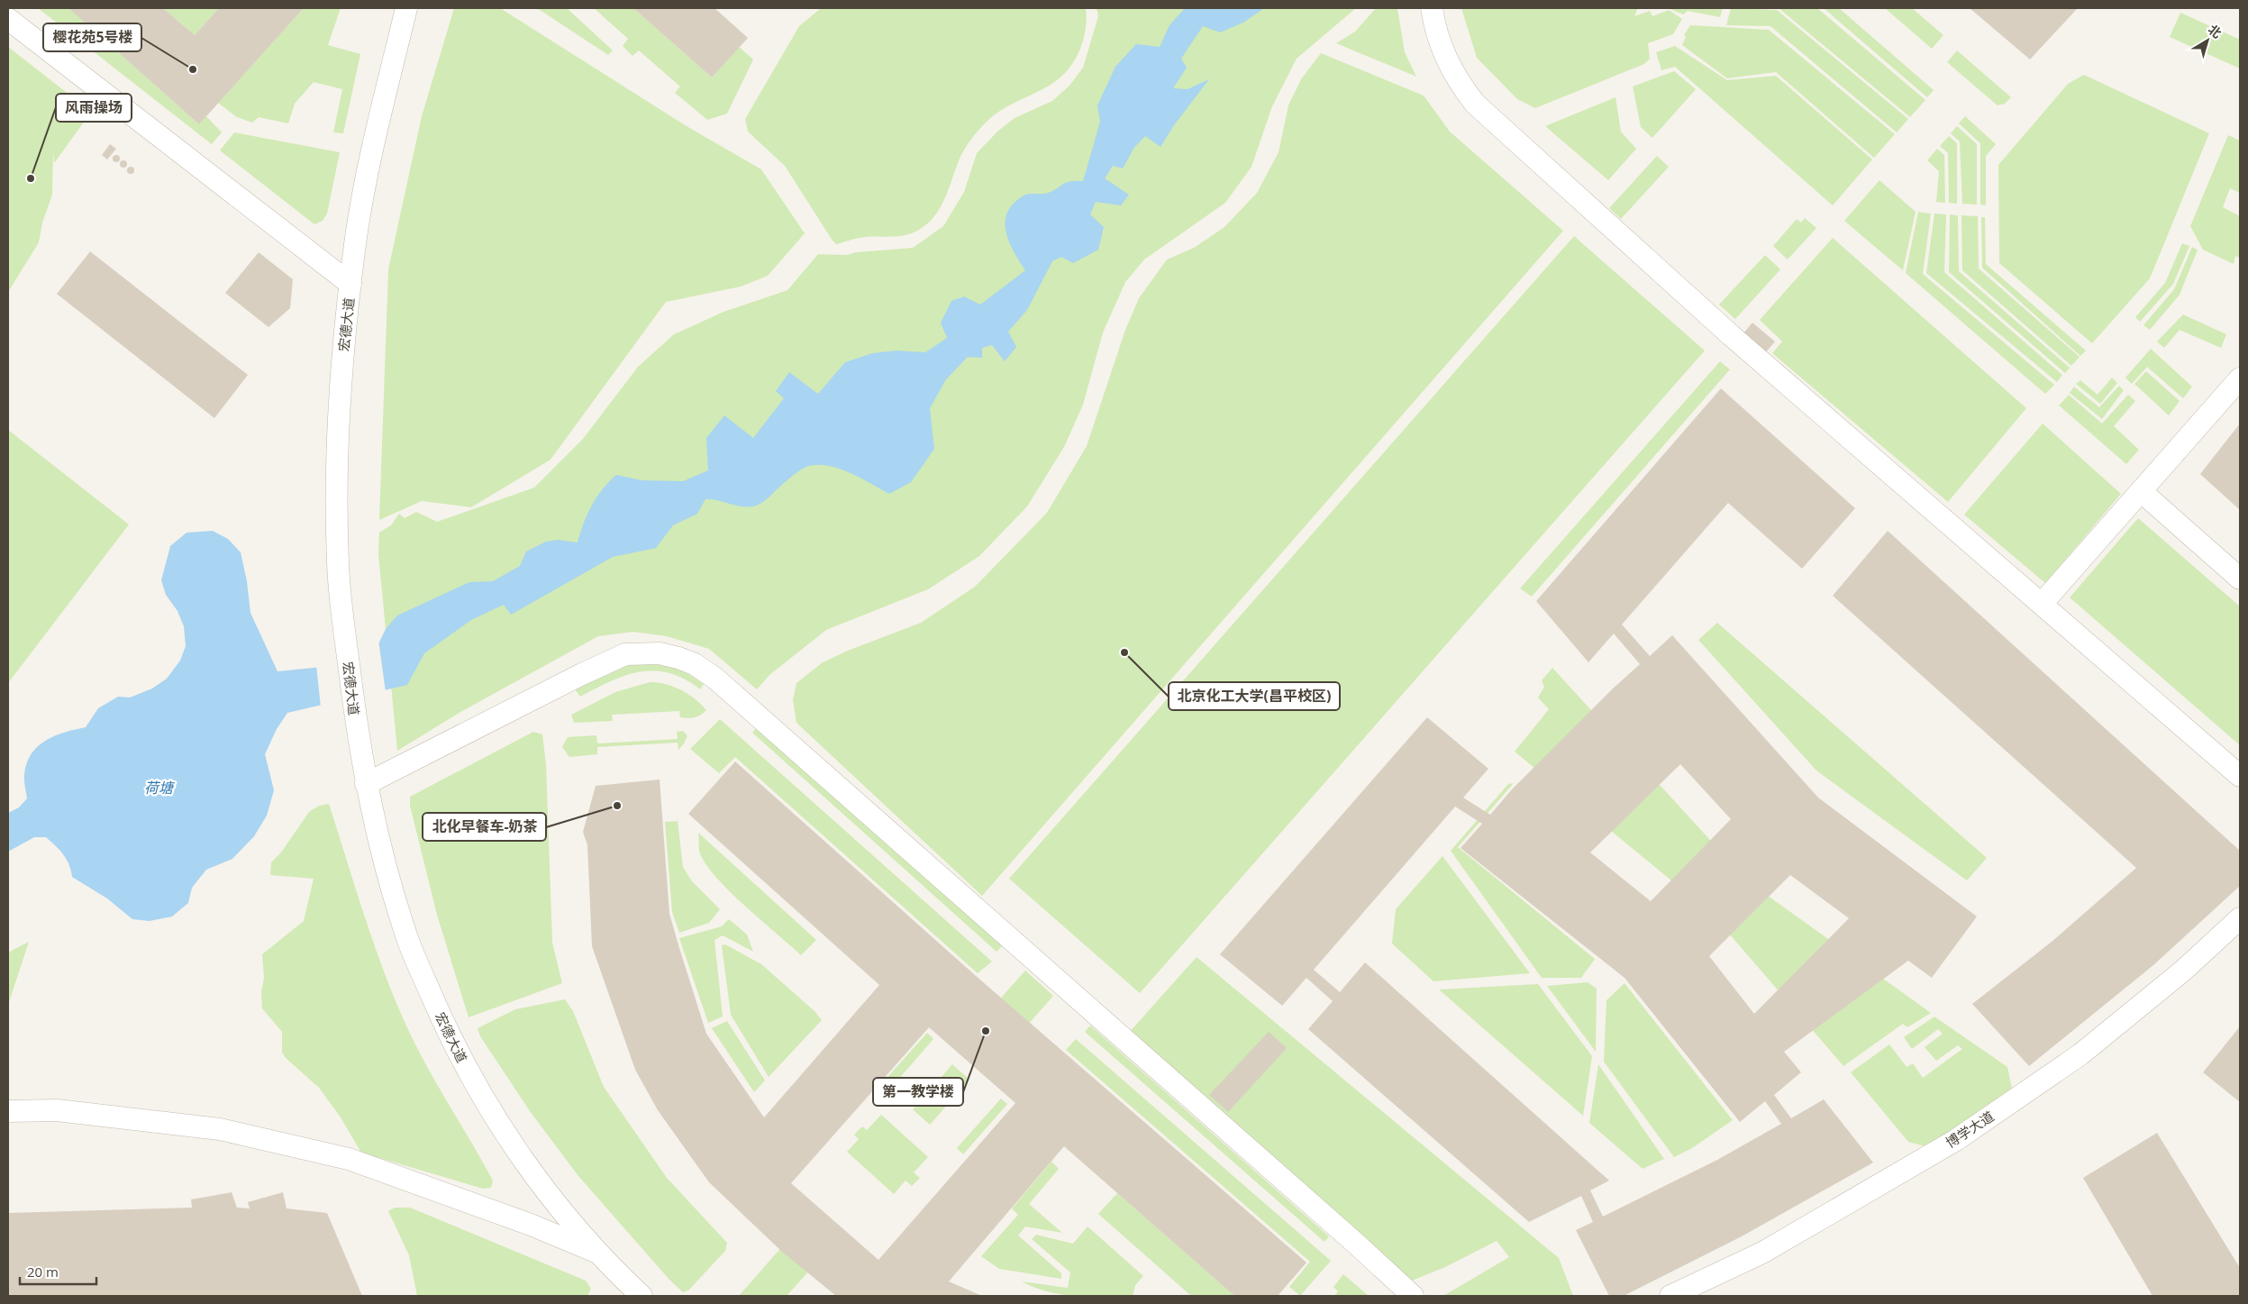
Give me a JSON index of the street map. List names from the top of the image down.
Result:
{
  "streets": {
    "street": ["宏德大道", "博学大道"]
  },
  "water": ["荷塘"],
  "places": [
    "樱花苑5号楼",
    "风雨操场",
    "北京化工大学(昌平校区)",
    "北化早餐车-奶茶",
    "第一教学楼"
  ],
  "scale_bar": "20 m",
  "north": "top right"
}
